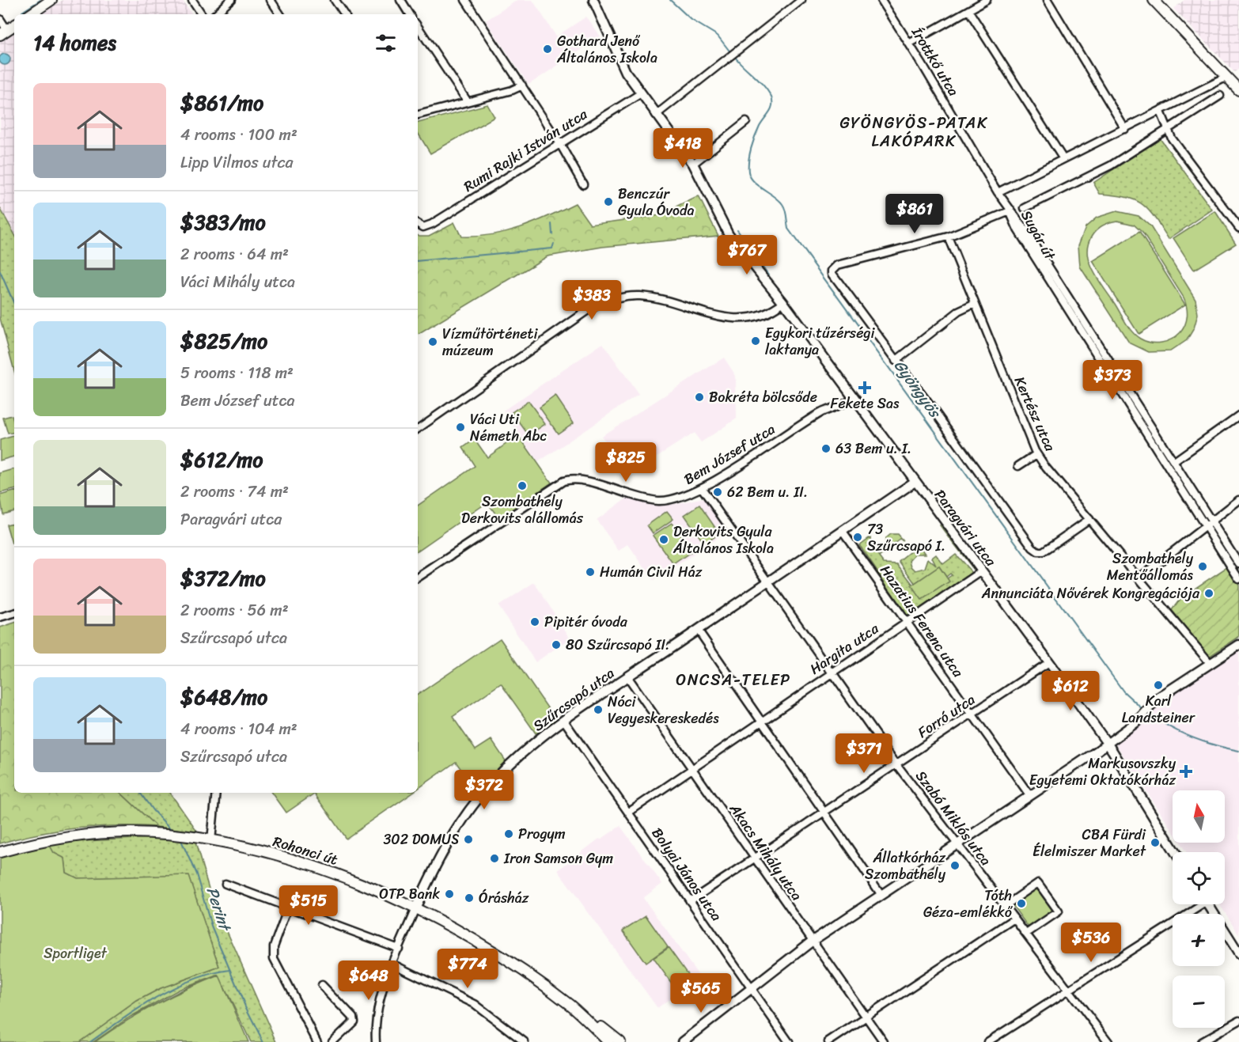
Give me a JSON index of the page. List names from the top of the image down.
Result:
{
  "streets": {
    "main road": ["Rohonci út"],
    "street": [
      "Írottkő utca",
      "Rumi Rajki István utca",
      "Sugár út",
      "Kertész utca",
      "Bem József utca",
      "Paragvári utca",
      "Hazatius Ferenc utca",
      "Hargita utca",
      "Szűrcsapó utca",
      "Forró utca",
      "Szabó Miklós utca",
      "Akacs Mihály utca",
      "Bolyai János utca"
    ]
  },
  "crossings": [
    ["Írottkő utca", "Sugár út"],
    ["Rumi Rajki István utca", "Paragvári utca"],
    ["Bem József utca", "Paragvári utca"],
    ["Bem József utca", "Szabó Miklós utca"],
    ["Paragvári utca", "Hargita utca"],
    ["Paragvári utca", "Szűrcsapó utca"],
    ["Paragvári utca", "Forró utca"],
    ["Hazatius Ferenc utca", "Hargita utca"],
    ["Hazatius Ferenc utca", "Szűrcsapó utca"],
    ["Hazatius Ferenc utca", "Forró utca"],
    ["Hargita utca", "Szabó Miklós utca"],
    ["Hargita utca", "Akacs Mihály utca"],
    ["Hargita utca", "Bolyai János utca"],
    ["Szűrcsapó utca", "Szabó Miklós utca"],
    ["Szűrcsapó utca", "Rohonci út"],
    ["Szűrcsapó utca", "Akacs Mihály utca"],
    ["Szűrcsapó utca", "Bolyai János utca"],
    ["Forró utca", "Szabó Miklós utca"],
    ["Forró utca", "Akacs Mihály utca"],
    ["Forró utca", "Bolyai János utca"]
  ],
  "districts": ["GYÖNGYÖS-PATAK LAKÓPARK", "ONCSA-TELEP"],
  "water": ["Gyöngyös", "Perint"],
  "parks": ["Sportliget"],
  "places": {
    "other": [
      "Gothard Jenő Általános Iskola",
      "Benczúr Gyula Óvoda",
      "Egykori tűzérségi laktanya",
      "Vízműtörténeti múzeum",
      "Bokréta bölcsőde",
      "Váci Uti Németh Abc",
      "63 Bem u. I.",
      "Szombathely Derkovits alállomás",
      "62 Bem u. II.",
      "73 Szűrcsapó I.",
      "Derkovits Gyula Általános Iskola",
      "Szombathely Mentőállomás",
      "Humán Civil Ház",
      "Annunciáta Nővérek Kongregációja",
      "Pipitér óvoda",
      "80 Szűrcsapó II.",
      "Karl Landsteiner",
      "Nóci Vegyeskereskedés",
      "Progym",
      "302 DOMUS",
      "CBA Fürdi Élelmiszer Market",
      "Iron Samson Gym",
      "Állatkórház Szombathely",
      "OTP Bank",
      "Órásház",
      "Tóth Géza-emlékkő"
    ],
    "health": ["Fekete Sas", "Markusovszky Egyetemi Oktatókórház"]
  },
  "north": "top",
  "page": {
    "heading": "14 homes",
    "list": [
      {
        "name": "$861/mo",
        "note": "4 rooms · 100 m² · Lipp Vilmos utca"
      },
      {
        "name": "$383/mo",
        "note": "2 rooms · 64 m² · Váci Mihály utca"
      },
      {
        "name": "$825/mo",
        "note": "5 rooms · 118 m² · Bem József utca"
      },
      {
        "name": "$612/mo",
        "note": "2 rooms · 74 m² · Paragvári utca"
      },
      {
        "name": "$372/mo",
        "note": "2 rooms · 56 m² · Szűrcsapó utca"
      },
      {
        "name": "$648/mo",
        "note": "4 rooms · 104 m² · Szűrcsapó utca"
      }
    ],
    "price": [
      "$418",
      "$861",
      "$767",
      "$383",
      "$373",
      "$825",
      "$612",
      "$371",
      "$372",
      "$515",
      "$536",
      "$774",
      "$648",
      "$565"
    ],
    "map_buttons": ["+", "−"]
  }
}
